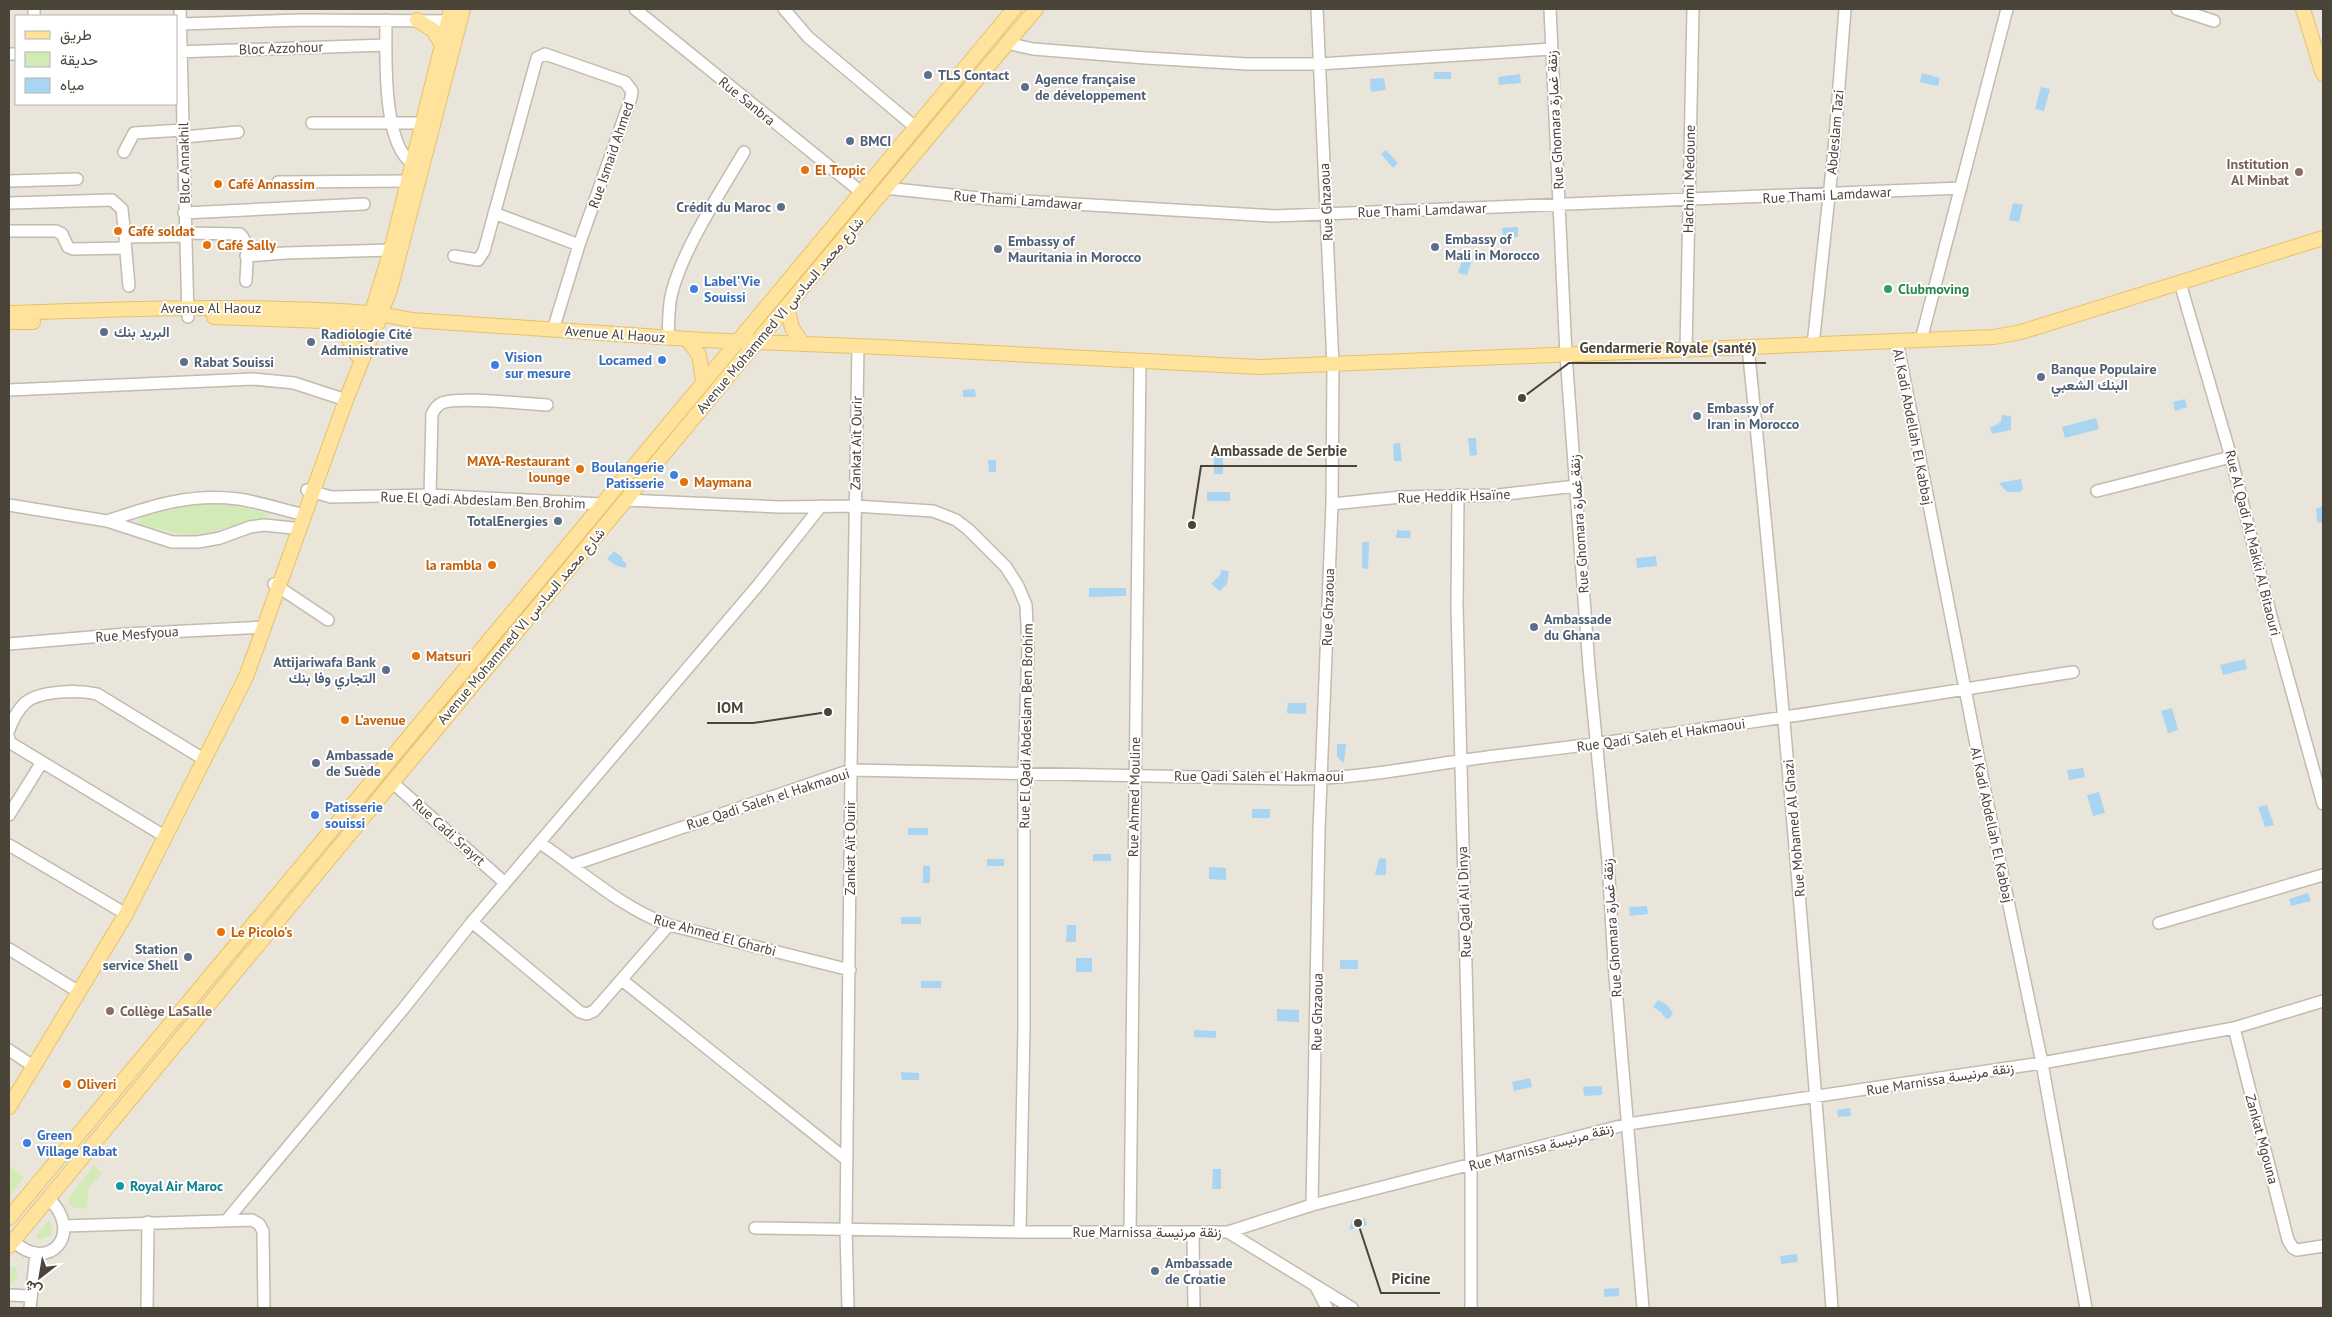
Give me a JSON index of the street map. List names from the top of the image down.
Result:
{
  "streets": {
    "main road": ["Avenue Al Haouz", "Avenue Mohammed VI شارع محمد السادس"],
    "street": [
      "Bloc Azzohour",
      "Rue Sanbra",
      "Rue Ghomara زنقة غمارة",
      "Abdeslam Tazi",
      "Rue Ismaid Ahmed",
      "Bloc Annakhil",
      "Hachimi Medoune",
      "Rue Thami Lamdawar",
      "Rue Ghzaoua",
      "Al Kadi Abdellah El Kabbaj",
      "Zankat Aït Ourir",
      "Rue Heddik Hsaïne",
      "Rue El Qadi Abdeslam Ben Brohim",
      "Rue Al Qadi Al Makki Al Bitaouri",
      "Rue Mesfyoua",
      "Rue Qadi Saleh el Hakmaoui",
      "Rue Ahmed Mouline",
      "Rue Mohamed Al Ghazi",
      "Rue Cadi Srayrt",
      "Rue Qadi Ali Dinya",
      "Rue Ahmed El Gharbi",
      "Rue Marnissa زنقة مرنيسة",
      "Zankat Mgouna"
    ]
  },
  "crossings": [
    ["Bloc Azzohour", "Bloc Annakhil"],
    ["Rue Sanbra", "Avenue Mohammed VI شارع محمد السادس"],
    ["Rue Ghomara زنقة غمارة", "Rue Thami Lamdawar"],
    ["Rue Ghomara زنقة غمارة", "Avenue Al Haouz"],
    ["Rue Ghomara زنقة غمارة", "Rue Heddik Hsaïne"],
    ["Rue Ghomara زنقة غمارة", "Rue Qadi Saleh el Hakmaoui"],
    ["Rue Ghomara زنقة غمارة", "Rue Marnissa زنقة مرنيسة"],
    ["Abdeslam Tazi", "Rue Thami Lamdawar"],
    ["Abdeslam Tazi", "Avenue Al Haouz"],
    ["Rue Ismaid Ahmed", "Avenue Al Haouz"],
    ["Bloc Annakhil", "Avenue Al Haouz"],
    ["Hachimi Medoune", "Rue Thami Lamdawar"],
    ["Hachimi Medoune", "Avenue Al Haouz"],
    ["Rue Thami Lamdawar", "Rue Ghzaoua"],
    ["Rue Thami Lamdawar", "Avenue Mohammed VI شارع محمد السادس"],
    ["Rue Thami Lamdawar", "Al Kadi Abdellah El Kabbaj"],
    ["Rue Ghzaoua", "Avenue Al Haouz"],
    ["Rue Ghzaoua", "Rue Heddik Hsaïne"],
    ["Rue Ghzaoua", "Rue Qadi Saleh el Hakmaoui"],
    ["Rue Ghzaoua", "Rue Marnissa زنقة مرنيسة"],
    ["Avenue Al Haouz", "Avenue Mohammed VI شارع محمد السادس"],
    ["Avenue Al Haouz", "Al Kadi Abdellah El Kabbaj"],
    ["Avenue Al Haouz", "Zankat Aït Ourir"],
    ["Avenue Al Haouz", "Rue Al Qadi Al Makki Al Bitaouri"],
    ["Avenue Al Haouz", "Rue Ahmed Mouline"],
    ["Avenue Al Haouz", "Rue Mohamed Al Ghazi"],
    ["Avenue Mohammed VI شارع محمد السادس", "Rue El Qadi Abdeslam Ben Brohim"],
    ["Avenue Mohammed VI شارع محمد السادس", "Rue Cadi Srayrt"],
    ["Al Kadi Abdellah El Kabbaj", "Rue Qadi Saleh el Hakmaoui"],
    ["Al Kadi Abdellah El Kabbaj", "Rue Marnissa زنقة مرنيسة"],
    ["Zankat Aït Ourir", "Rue El Qadi Abdeslam Ben Brohim"],
    ["Zankat Aït Ourir", "Rue Qadi Saleh el Hakmaoui"],
    ["Zankat Aït Ourir", "Rue Ahmed El Gharbi"],
    ["Zankat Aït Ourir", "Rue Marnissa زنقة مرنيسة"],
    ["Rue Heddik Hsaïne", "Rue Qadi Ali Dinya"],
    ["Rue El Qadi Abdeslam Ben Brohim", "Rue Qadi Saleh el Hakmaoui"],
    ["Rue El Qadi Abdeslam Ben Brohim", "Rue Marnissa زنقة مرنيسة"],
    ["Rue Qadi Saleh el Hakmaoui", "Rue Ahmed Mouline"],
    ["Rue Qadi Saleh el Hakmaoui", "Rue Mohamed Al Ghazi"],
    ["Rue Qadi Saleh el Hakmaoui", "Rue Qadi Ali Dinya"],
    ["Rue Qadi Saleh el Hakmaoui", "Rue Ahmed El Gharbi"],
    ["Rue Ahmed Mouline", "Rue Marnissa زنقة مرنيسة"],
    ["Rue Mohamed Al Ghazi", "Rue Marnissa زنقة مرنيسة"],
    ["Rue Qadi Ali Dinya", "Rue Marnissa زنقة مرنيسة"],
    ["Rue Marnissa زنقة مرنيسة", "Zankat Mgouna"]
  ],
  "places": [
    "TLS Contact",
    "Agence française de développement",
    "BMCI",
    "El Tropic",
    "Institution Al Minbat",
    "Café Annassim",
    "Crédit du Maroc",
    "Café soldat",
    "Café Sally",
    "Embassy of Mali in Morocco",
    "Embassy of Mauritania in Morocco",
    "Label'Vie Souissi",
    "Clubmoving",
    "البريد بنك",
    "Radiologie Cité Administrative",
    "Locamed",
    "Rabat Souissi",
    "Vision sur mesure",
    "Banque Populaire البنك الشعبي",
    "Gendarmerie Royale (santé)",
    "Embassy of Iran in Morocco",
    "MAYA-Restaurant lounge",
    "Boulangerie Patisserie",
    "Maymana",
    "TotalEnergies",
    "Ambassade de Serbie",
    "la rambla",
    "Ambassade du Ghana",
    "Matsuri",
    "Attijariwafa Bank التجاري وفا بنك",
    "IOM",
    "L'avenue",
    "Ambassade de Suède",
    "Patisserie souissi",
    "Le Picolo's",
    "Station service Shell",
    "Collège LaSalle",
    "Oliveri",
    "Green Village Rabat",
    "Royal Air Maroc",
    "Picine",
    "Ambassade de Croatie"
  ],
  "legend": ["طريق", "حديقة", "مياه"],
  "north": "bottom left"
}
